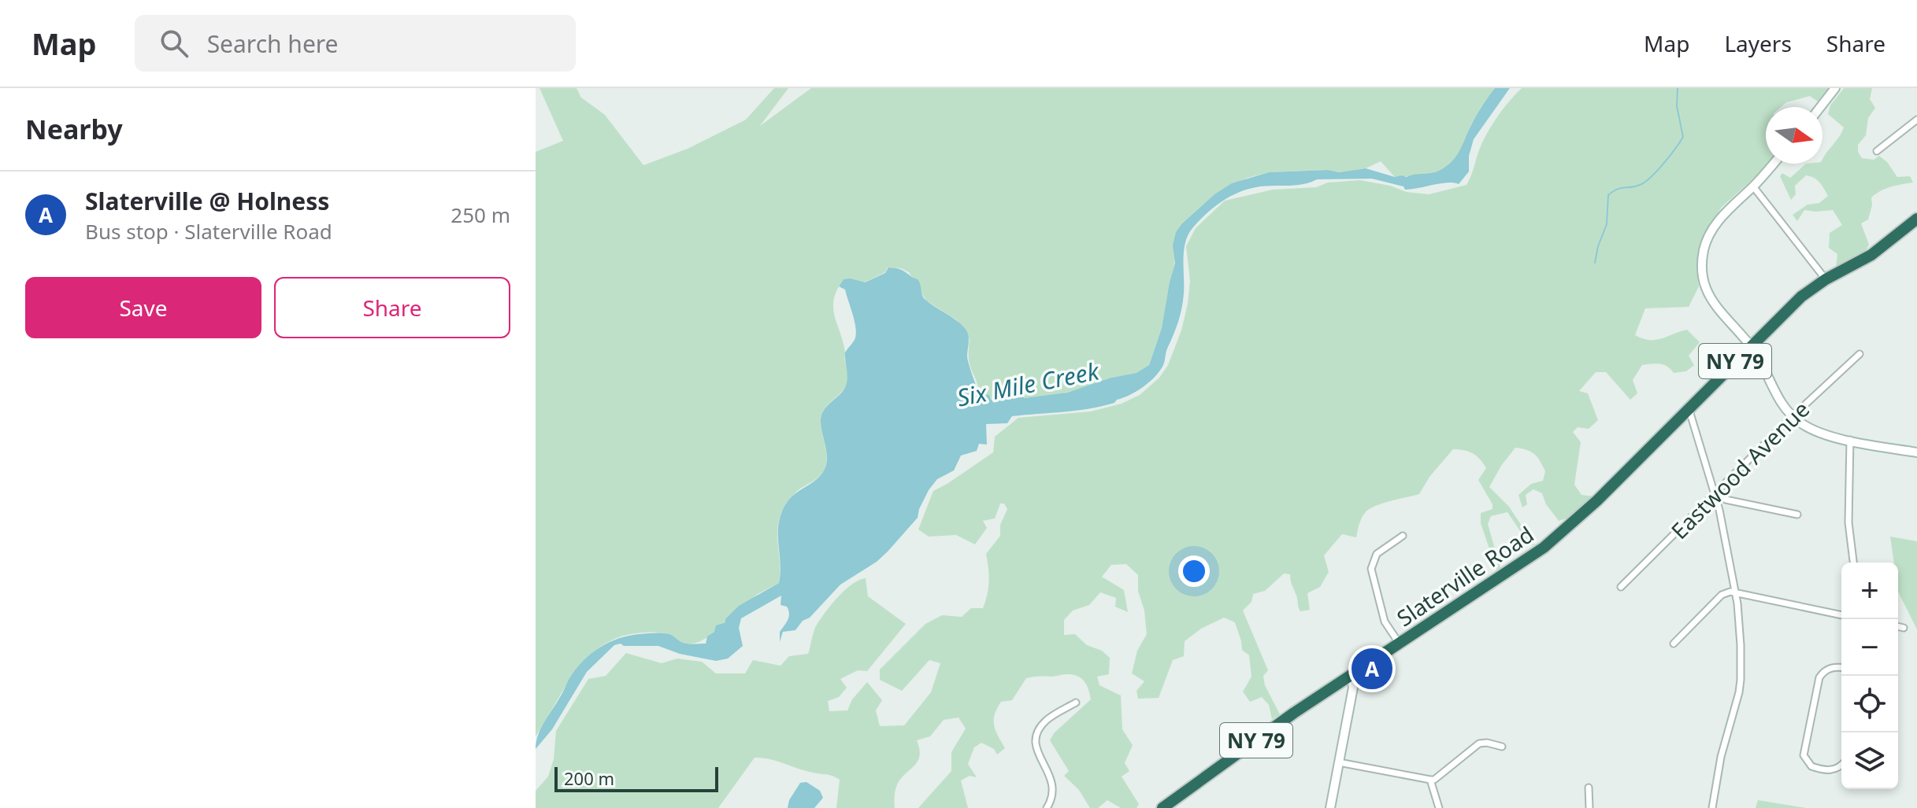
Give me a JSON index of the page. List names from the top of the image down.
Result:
{
  "streets": {
    "highway": ["NY 79", "Slaterville Road"],
    "street": ["Eastwood Avenue"]
  },
  "crossings": [
    ["NY 79", "Slaterville Road"]
  ],
  "water": ["Six Mile Creek"],
  "scale_bar": "200 m",
  "north": "right",
  "page": {
    "header": "Map",
    "search": "Search here",
    "nav": ["Map", "Layers", "Share"],
    "heading": "Nearby",
    "list": [
      {
        "mark": "A",
        "name": "Slaterville @ Holness",
        "note": "Bus stop · Slaterville Road",
        "value": "250 m"
      }
    ],
    "buttons": ["Save", "Share"],
    "map_buttons": ["+", "−"],
    "pins": "A",
    "scale": "200 m"
  }
}
